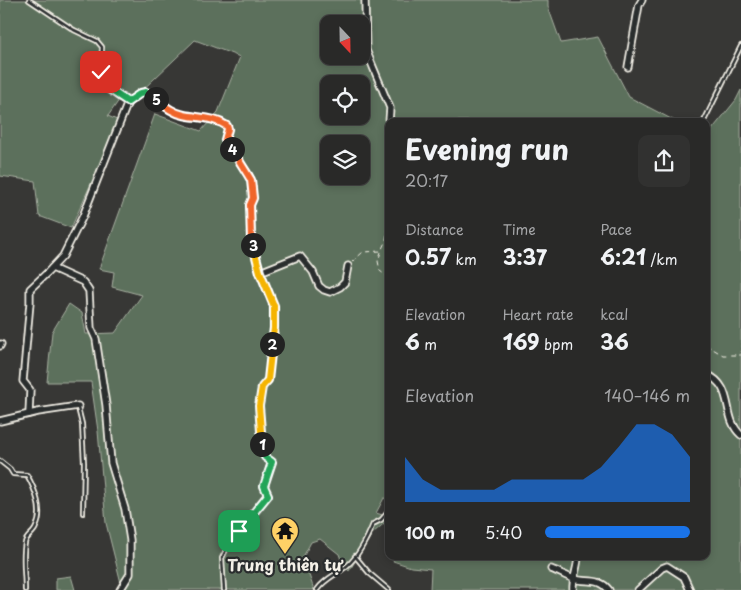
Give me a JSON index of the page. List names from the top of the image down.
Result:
{
  "places": {
    "temple": ["Trung thiên tự"]
  },
  "north": "bottom",
  "page": {
    "pins": [
      "5",
      "4",
      "3",
      "2",
      "1"
    ],
    "heading": ["Evening run", "20:17"],
    "stats": [
      ["Distance", "0.57 km"],
      ["Time", "3:37"],
      ["Pace", "6:21 /km"],
      ["Elevation", "6 m"],
      ["Heart rate", "169 bpm"],
      ["kcal", "36"]
    ],
    "chart": ["Elevation", "140–146 m"],
    "list": [
      {
        "name": "100 m",
        "note": "5:40"
      }
    ]
  }
}
